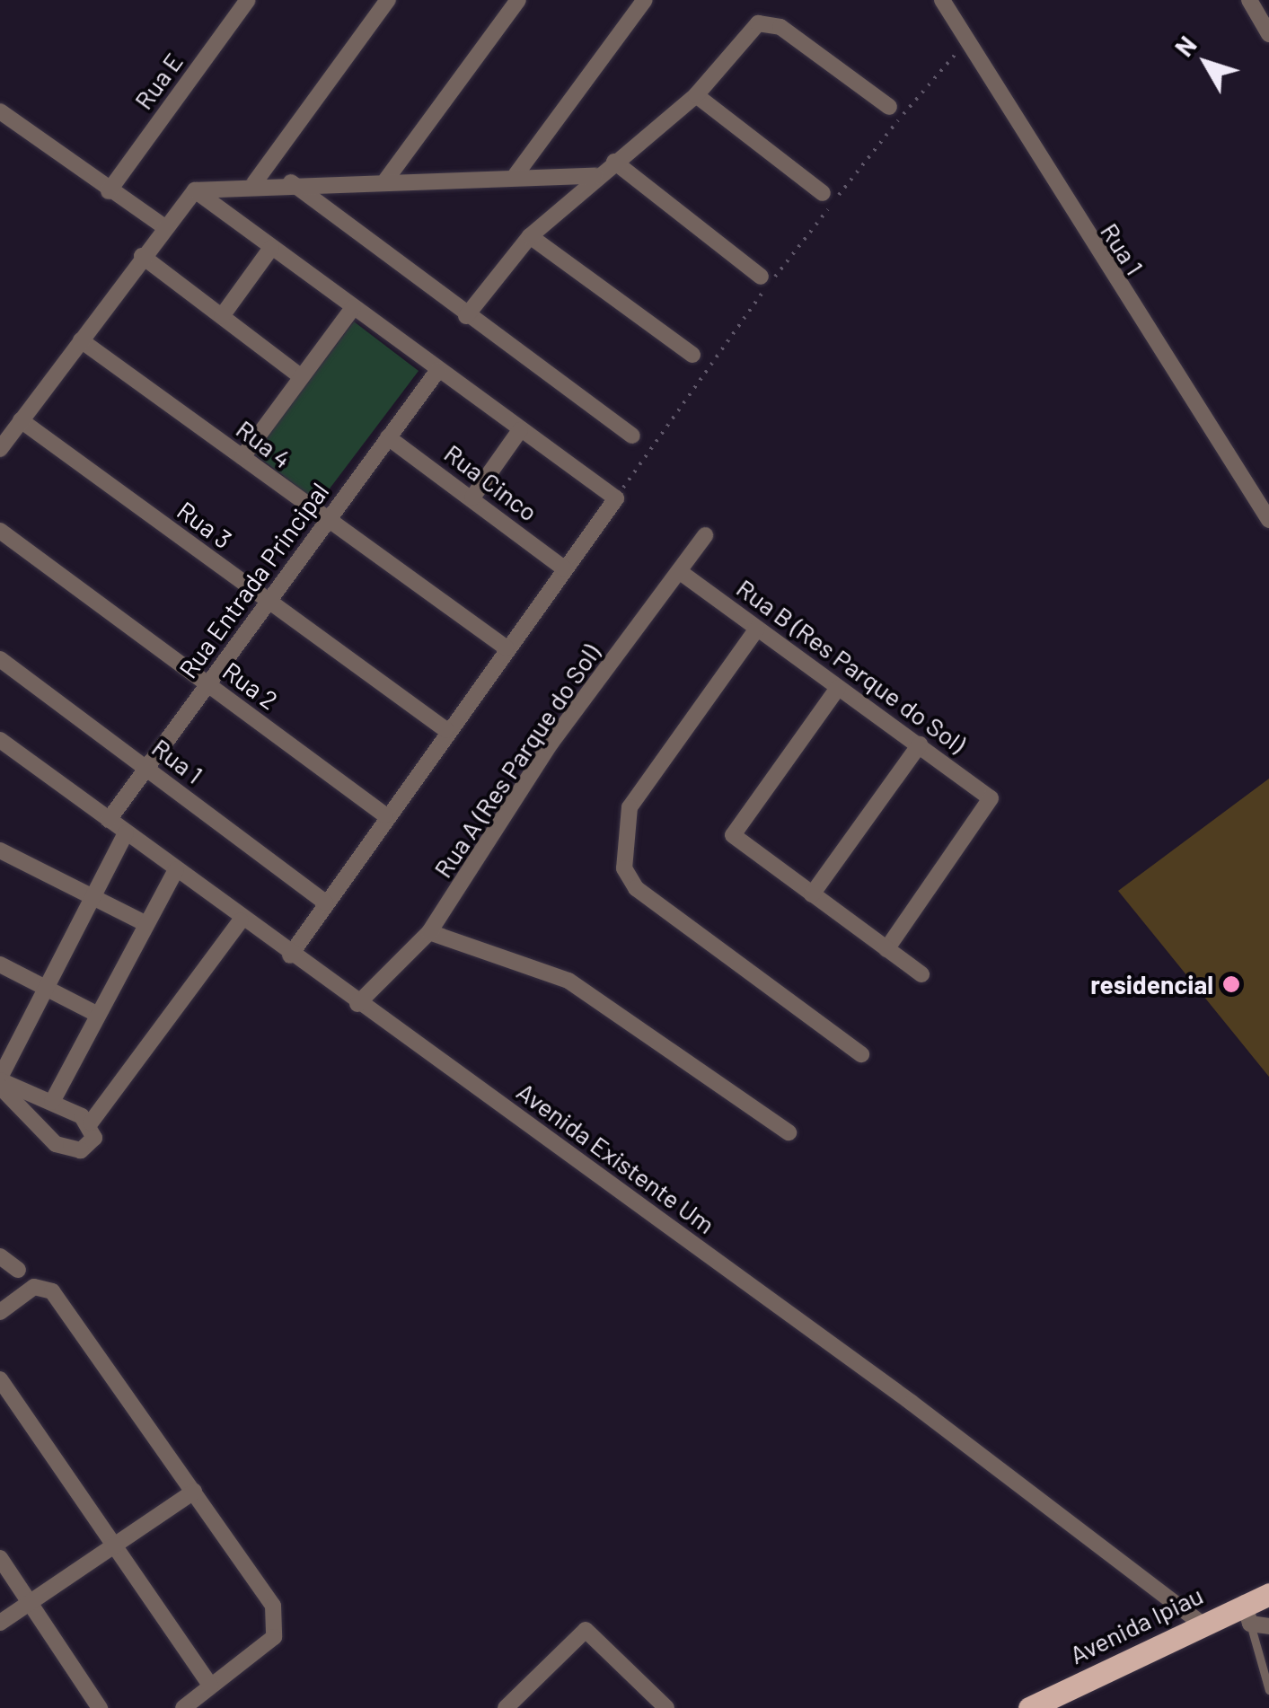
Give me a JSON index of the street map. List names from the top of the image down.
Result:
{
  "streets": {
    "main road": ["Avenida Ipiau"],
    "street": [
      "Rua E",
      "Rua 1",
      "Rua 4",
      "Rua Cinco",
      "Rua 3",
      "Rua Entrada Principal",
      "Rua B (Res Parque do Sol)",
      "Rua 2",
      "Rua A (Res Parque do Sol)",
      "Avenida Existente Um"
    ]
  },
  "crossings": [
    ["Rua 1", "Rua Entrada Principal"],
    ["Rua 4", "Rua Entrada Principal"],
    ["Rua Cinco", "Rua Entrada Principal"],
    ["Rua 3", "Rua Entrada Principal"],
    ["Rua Entrada Principal", "Rua 2"],
    ["Rua Entrada Principal", "Avenida Existente Um"],
    ["Rua B (Res Parque do Sol)", "Rua A (Res Parque do Sol)"],
    ["Rua A (Res Parque do Sol)", "Avenida Existente Um"],
    ["Avenida Existente Um", "Avenida Ipiau"]
  ],
  "places": ["residencial"],
  "north": "top left"
}
